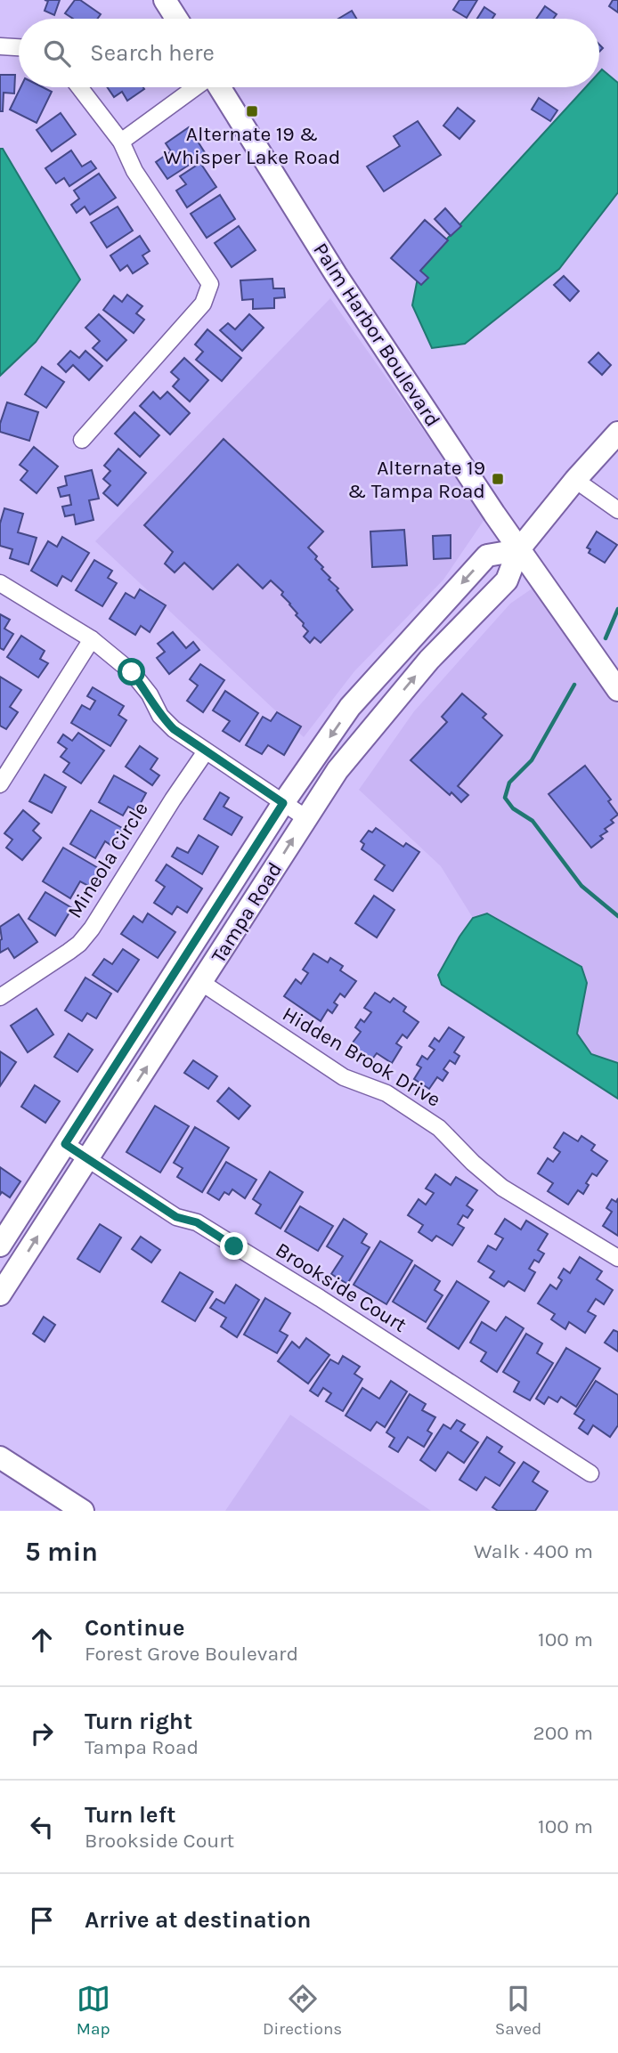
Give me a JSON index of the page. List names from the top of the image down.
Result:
{
  "streets": {
    "main road": ["Palm Harbor Boulevard", "Tampa Road"],
    "street": ["Mineola Circle", "Hidden Brook Drive", "Brookside Court"]
  },
  "crossings": [
    ["Palm Harbor Boulevard", "Tampa Road"],
    ["Tampa Road", "Hidden Brook Drive"],
    ["Tampa Road", "Brookside Court"]
  ],
  "places": {
    "transit": ["Alternate 19 & Whisper Lake Road", "Alternate 19 & Tampa Road"]
  },
  "page": {
    "search": "Search here",
    "heading": ["5 min", "Walk · 400 m"],
    "list": [
      ["Continue", "Forest Grove Boulevard", "100 m"],
      ["Turn right", "Tampa Road", "200 m"],
      ["Turn left", "Brookside Court", "100 m"],
      "Arrive at destination"
    ],
    "nav": ["Map", "Directions", "Saved"]
  }
}
